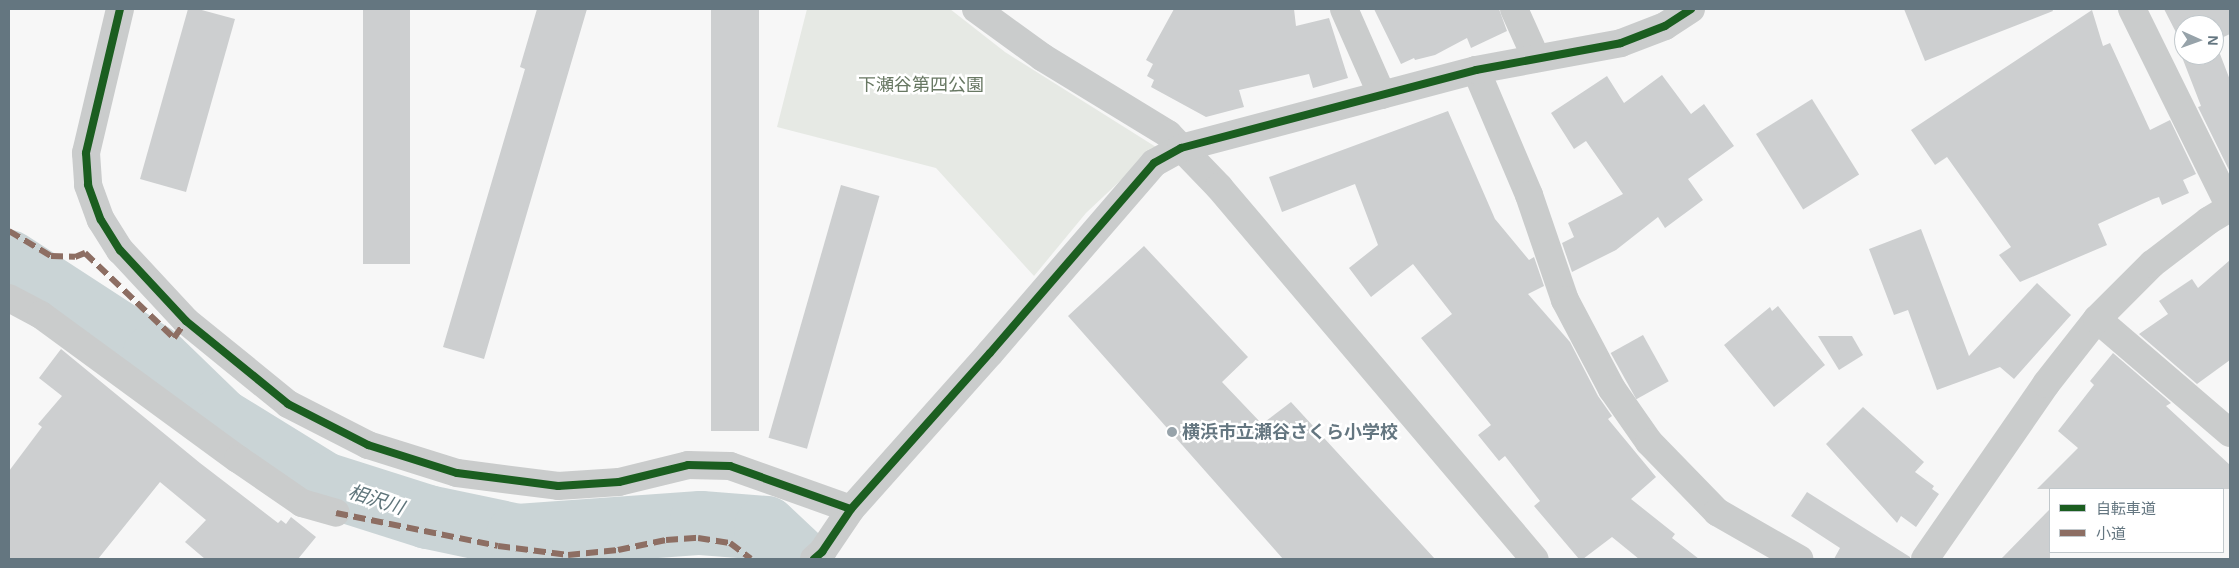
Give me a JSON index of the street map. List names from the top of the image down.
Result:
{
  "water": ["相沢川"],
  "parks": ["下瀬谷第四公園"],
  "places": ["横浜市立瀬谷さくら小学校"],
  "legend": ["自転車道", "小道"],
  "north": "right"
}
